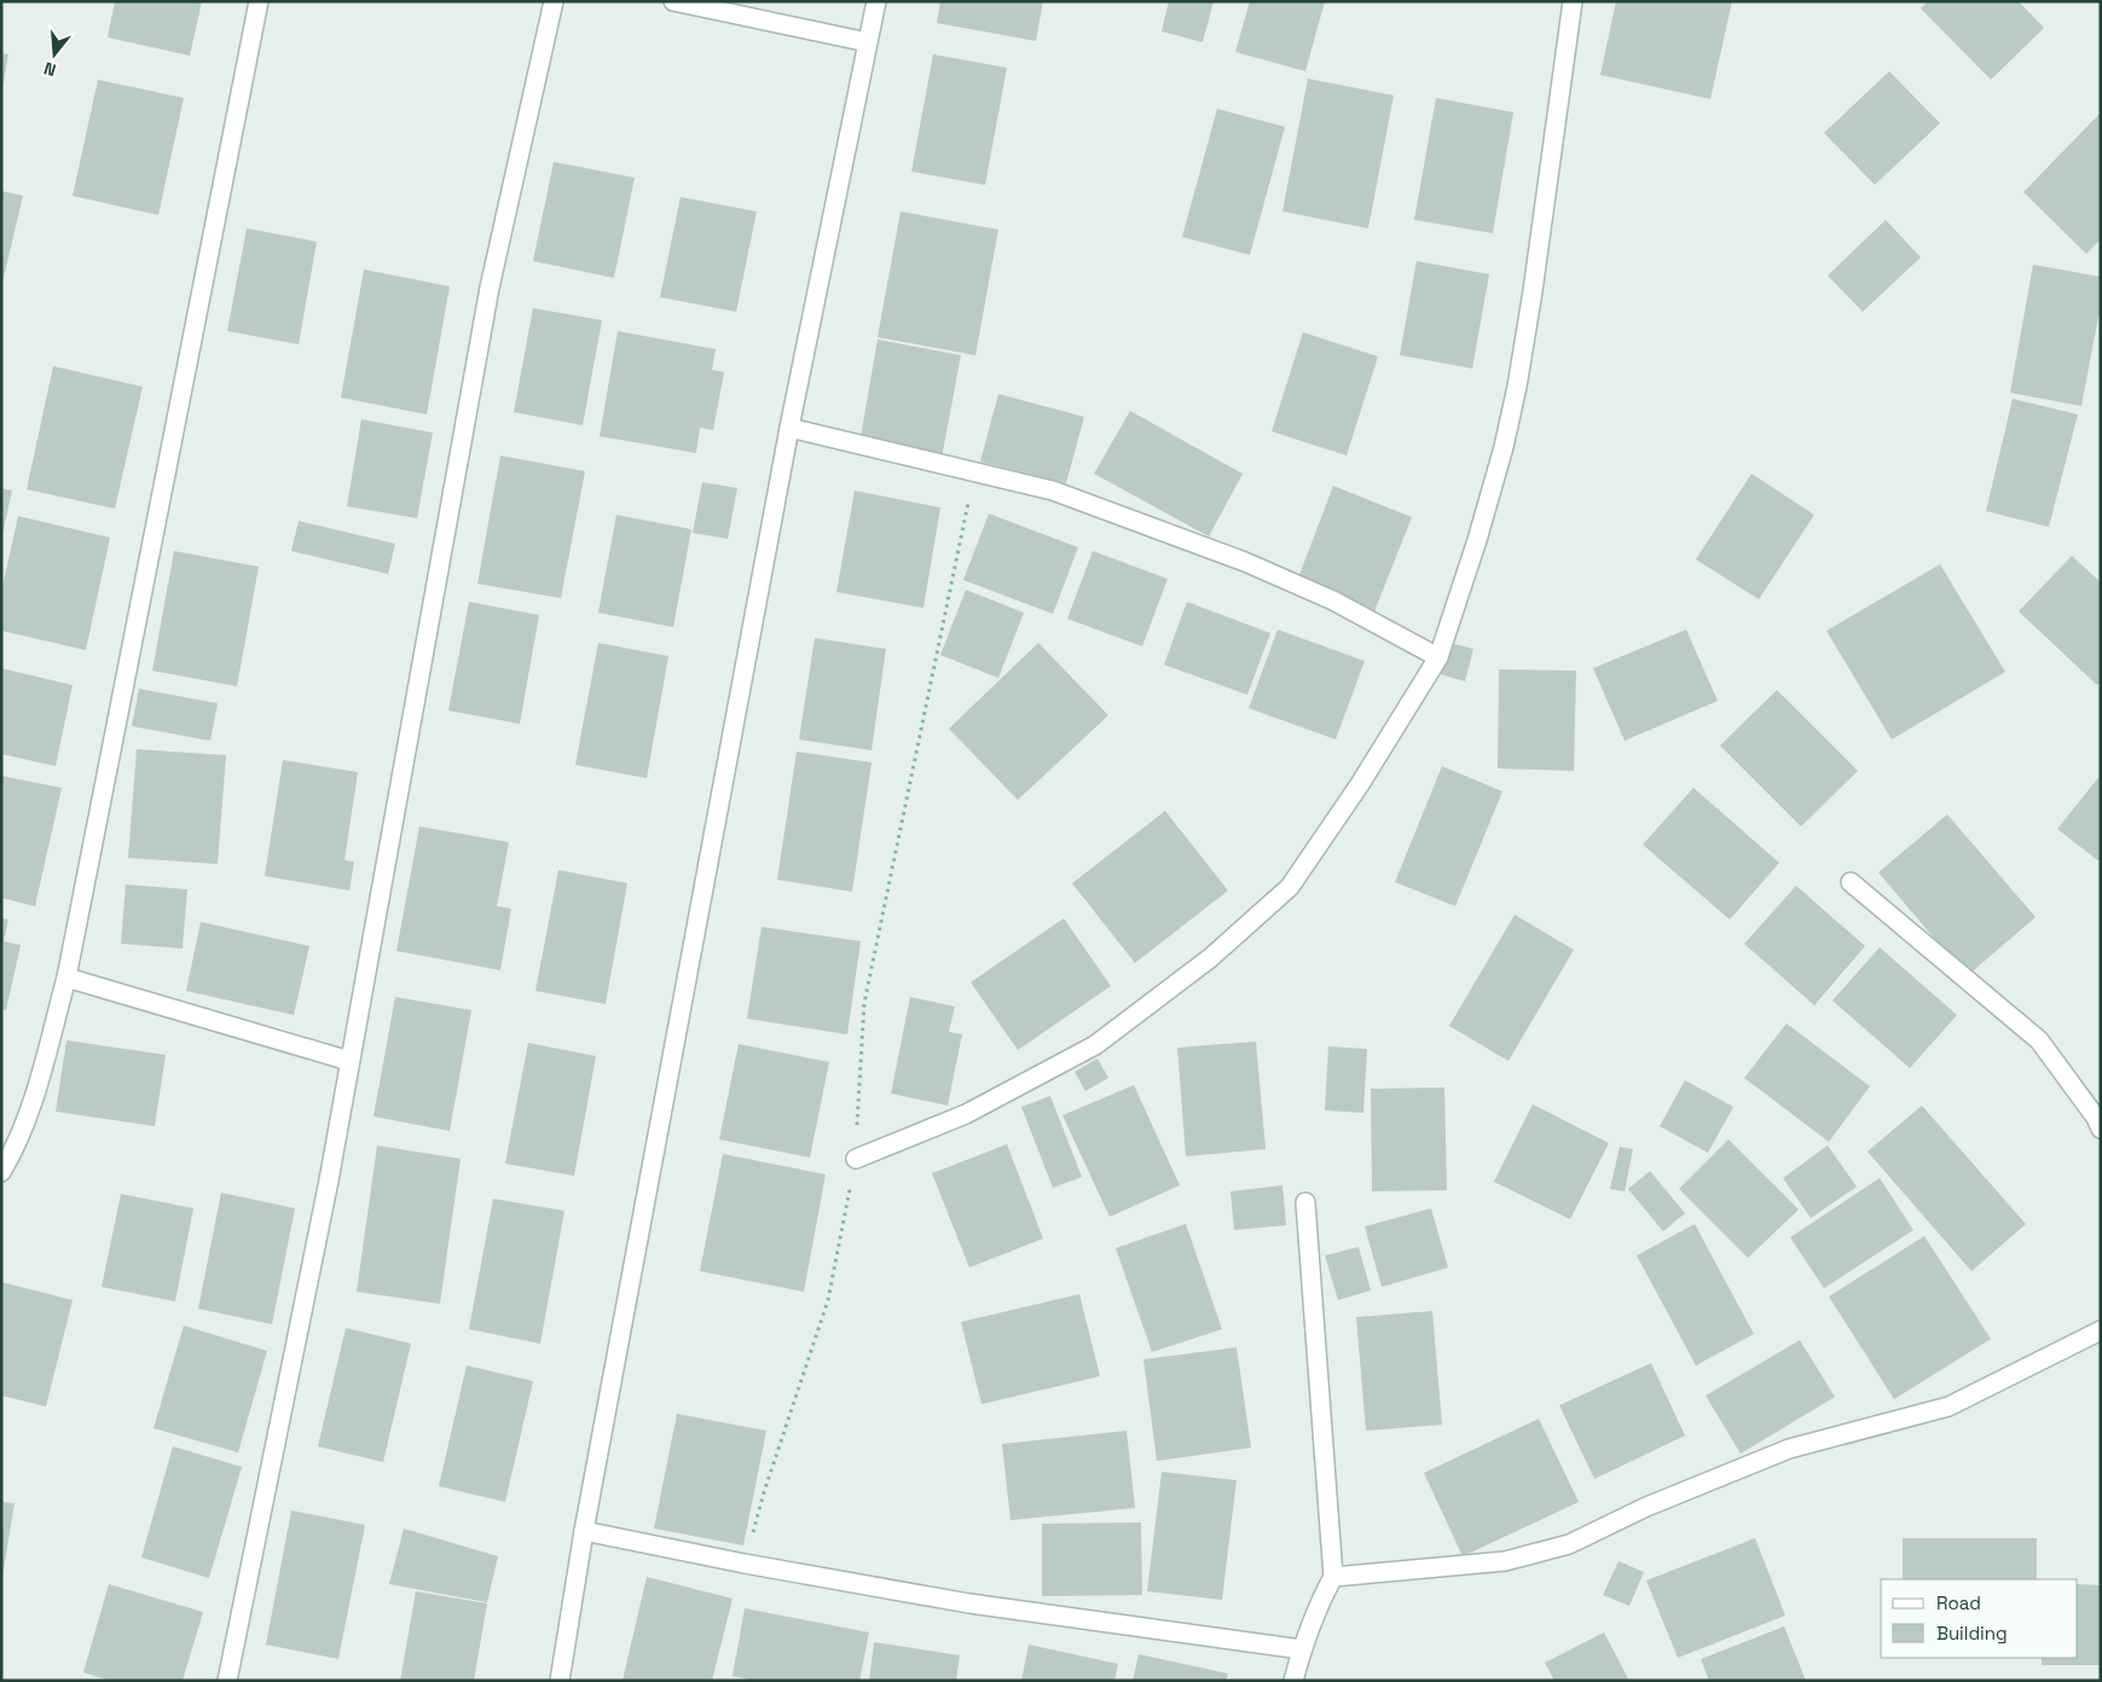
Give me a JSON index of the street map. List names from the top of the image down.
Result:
{
  "legend": ["Road", "Building"],
  "north": "bottom"
}
